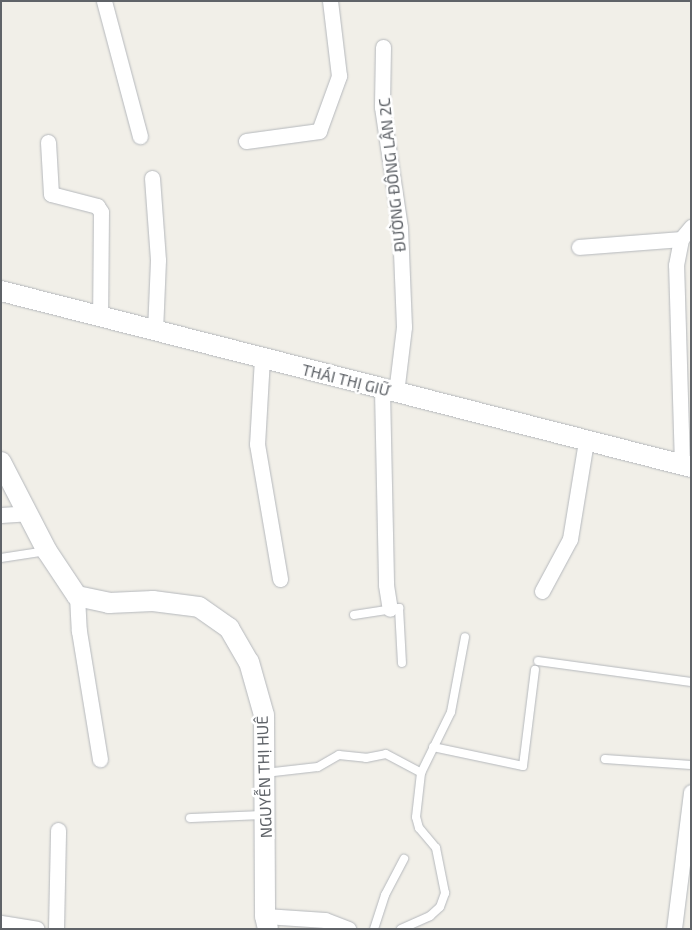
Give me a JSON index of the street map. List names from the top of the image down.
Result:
{
  "streets": {
    "street": ["ĐƯỜNG ĐÔNG LÂN 2C", "THÁI THỊ GIỮ", "NGUYỄN THỊ HUÊ"]
  },
  "crossings": [
    ["ĐƯỜNG ĐÔNG LÂN 2C", "THÁI THỊ GIỮ"]
  ]
}
